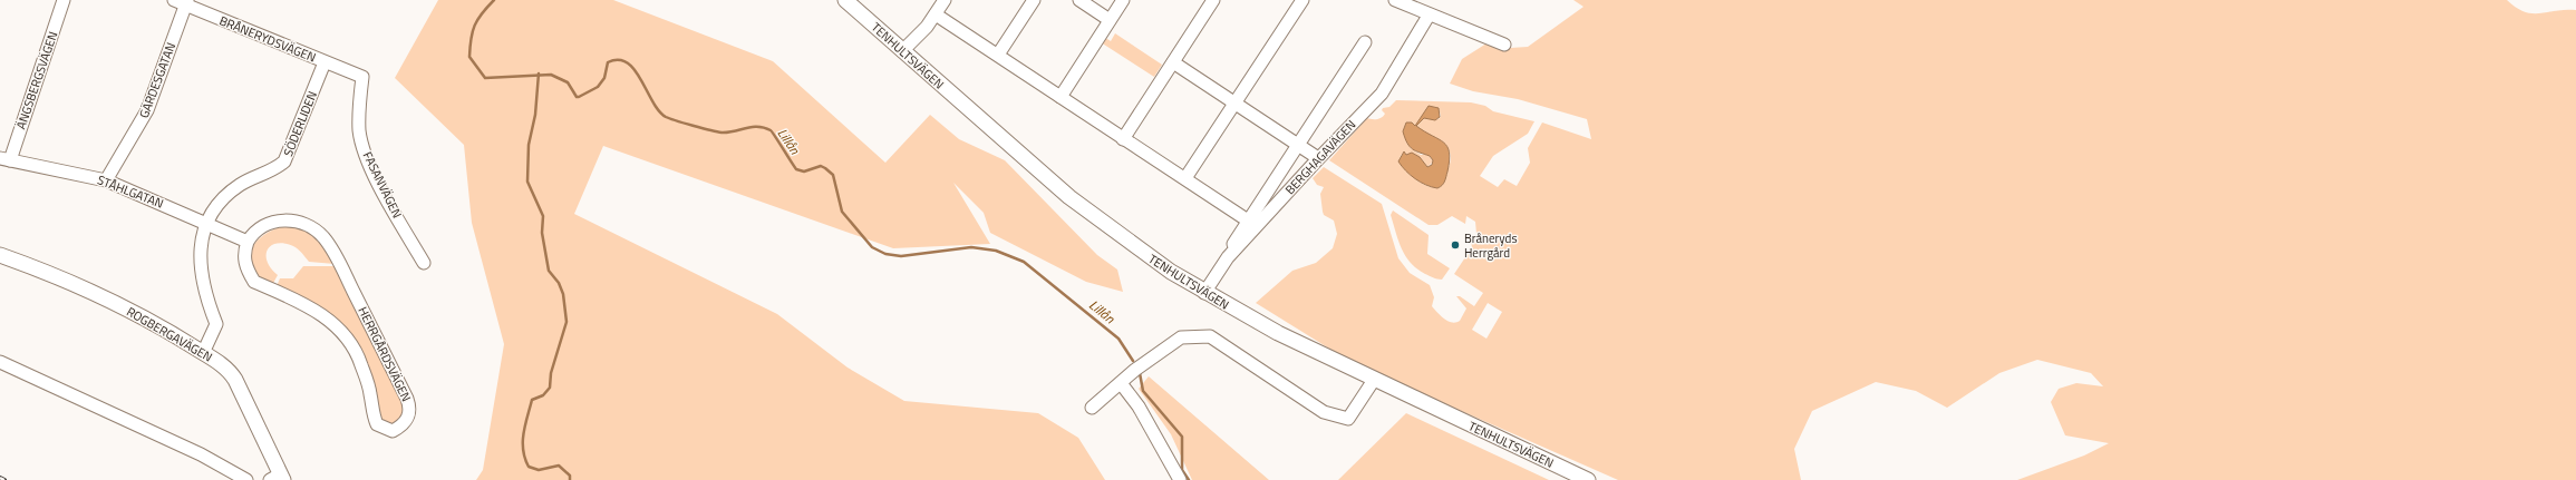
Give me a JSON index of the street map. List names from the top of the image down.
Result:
{
  "streets": {
    "street": [
      "BRÅNERYDSVÄGEN",
      "TENHULTSVÄGEN",
      "ÄNGSBERGSVÄGEN",
      "GÄRDESGATAN",
      "SÖDERLIDEN",
      "BERGHAGAVÄGEN",
      "FASANVÄGEN",
      "STÅHLGATAN",
      "ROGBERGAVÄGEN",
      "HERRGÅRDSVÄGEN"
    ]
  },
  "crossings": [
    ["BRÅNERYDSVÄGEN", "GÄRDESGATAN"],
    ["BRÅNERYDSVÄGEN", "SÖDERLIDEN"],
    ["BRÅNERYDSVÄGEN", "FASANVÄGEN"],
    ["TENHULTSVÄGEN", "BERGHAGAVÄGEN"],
    ["ÄNGSBERGSVÄGEN", "STÅHLGATAN"],
    ["GÄRDESGATAN", "STÅHLGATAN"],
    ["SÖDERLIDEN", "STÅHLGATAN"],
    ["SÖDERLIDEN", "ROGBERGAVÄGEN"]
  ],
  "water": ["Lillån"],
  "places": ["Bråneryds Herrgård"]
}
